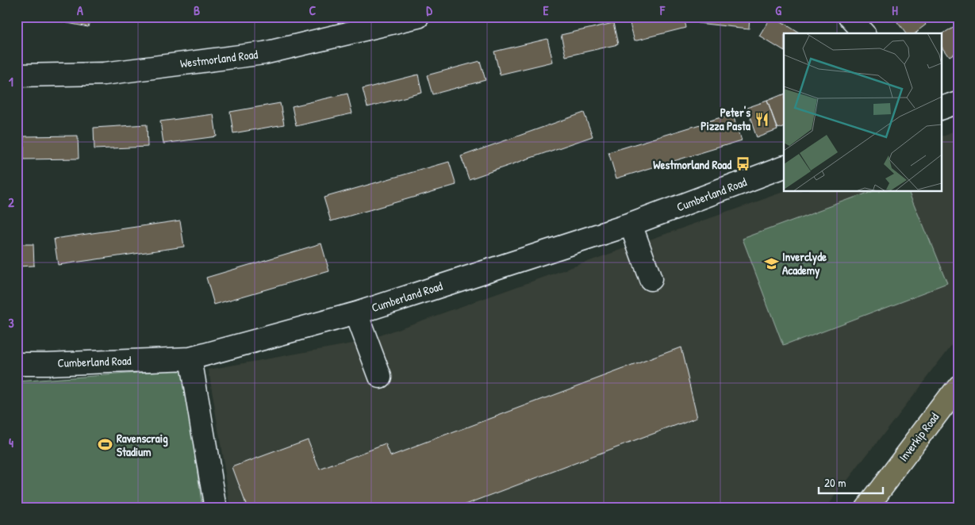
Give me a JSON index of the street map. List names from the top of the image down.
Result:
{
  "streets": {
    "highway": ["Inverkip Road"],
    "street": ["Westmorland Road", "Cumberland Road"]
  },
  "places": {
    "restaurant": ["Peter's Pizza Pasta"],
    "bus stop": ["Westmorland Road"],
    "school or university": ["Inverclyde Academy"],
    "sports": ["Ravenscraig Stadium"]
  },
  "scale_bar": "20 m",
  "grid": {
    "columns": [
      "A",
      "B",
      "C",
      "D",
      "E",
      "F",
      "G",
      "H"
    ],
    "rows": [
      "1",
      "2",
      "3",
      "4"
    ]
  }
}
